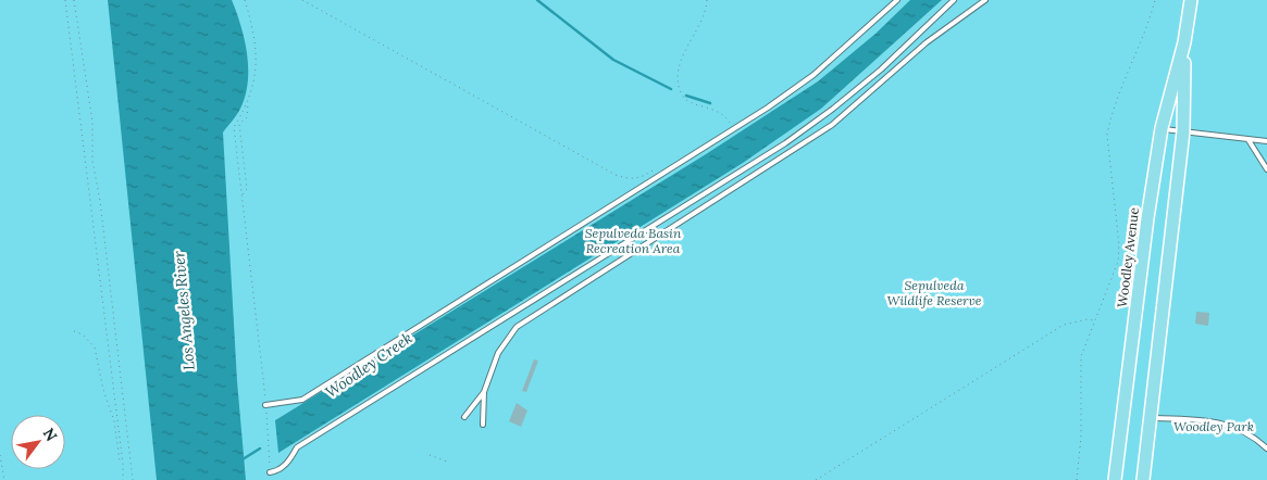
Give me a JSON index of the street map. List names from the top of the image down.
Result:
{
  "streets": {
    "main road": ["Woodley Avenue"]
  },
  "water": ["Los Angeles River", "Woodley Creek"],
  "parks": ["Sepulveda Basin Recreation Area", "Sepulveda Wildlife Reserve", "Woodley Park"],
  "north": "top right"
}
